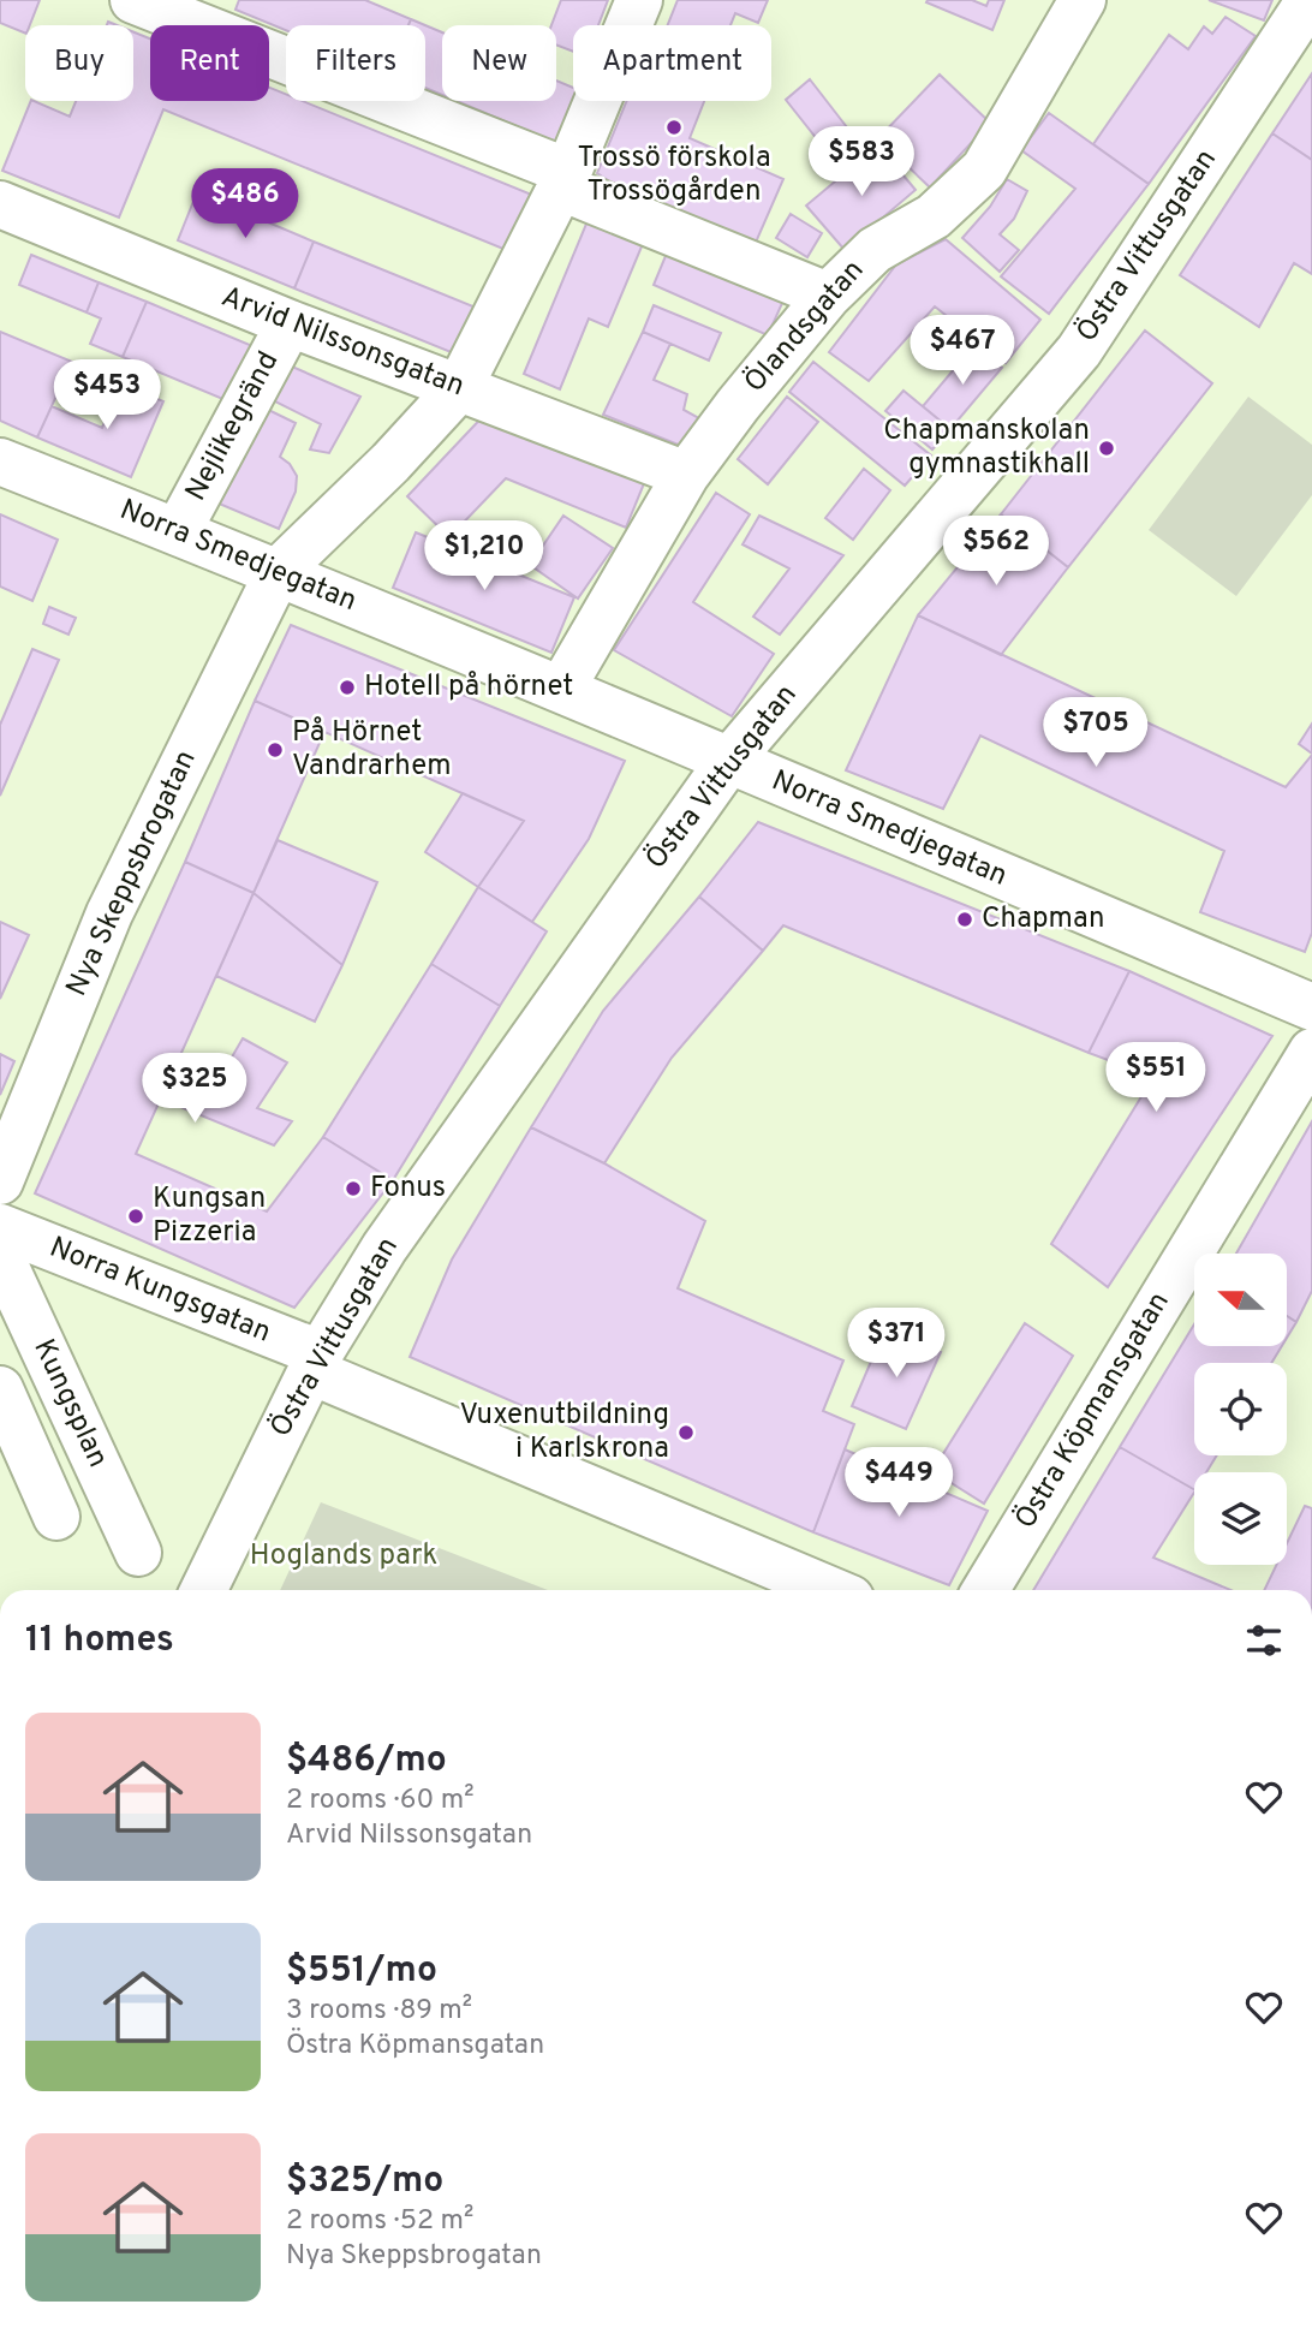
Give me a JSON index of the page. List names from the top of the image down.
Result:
{
  "streets": {
    "street": [
      "Östra Vittusgatan",
      "Ölandsgatan",
      "Arvid Nilssonsgatan",
      "Nejlikegränd",
      "Norra Smedjegatan",
      "Nya Skeppsbrogatan",
      "Norra Kungsgatan",
      "Kungsplan",
      "Östra Köpmansgatan"
    ]
  },
  "crossings": [
    ["Östra Vittusgatan", "Norra Smedjegatan"],
    ["Östra Vittusgatan", "Norra Kungsgatan"],
    ["Ölandsgatan", "Arvid Nilssonsgatan"],
    ["Ölandsgatan", "Norra Smedjegatan"],
    ["Arvid Nilssonsgatan", "Nejlikegränd"],
    ["Arvid Nilssonsgatan", "Nya Skeppsbrogatan"],
    ["Nejlikegränd", "Norra Smedjegatan"],
    ["Norra Smedjegatan", "Nya Skeppsbrogatan"]
  ],
  "parks": ["Hoglands park"],
  "places": [
    "Trossö förskola Trossögården",
    "Chapmanskolan gymnastikhall",
    "Hotell på hörnet",
    "På Hörnet Vandrarhem",
    "Chapman",
    "Fonus",
    "Kungsan Pizzeria",
    "Vuxenutbildning i Karlskrona"
  ],
  "north": "left",
  "page": {
    "chip": [
      "Buy",
      "Rent",
      "Filters",
      "New",
      "Apartment"
    ],
    "price": [
      "$583",
      "$486",
      "$467",
      "$453",
      "$562",
      "$1,210",
      "$705",
      "$551",
      "$325",
      "$371",
      "$449"
    ],
    "heading": "11 homes",
    "list": [
      {
        "name": "$486/mo",
        "note": "2 rooms · 60 m² · Arvid Nilssonsgatan"
      },
      {
        "name": "$551/mo",
        "note": "3 rooms · 89 m² · Östra Köpmansgatan"
      },
      {
        "name": "$325/mo",
        "note": "2 rooms · 52 m² · Nya Skeppsbrogatan"
      }
    ]
  }
}
